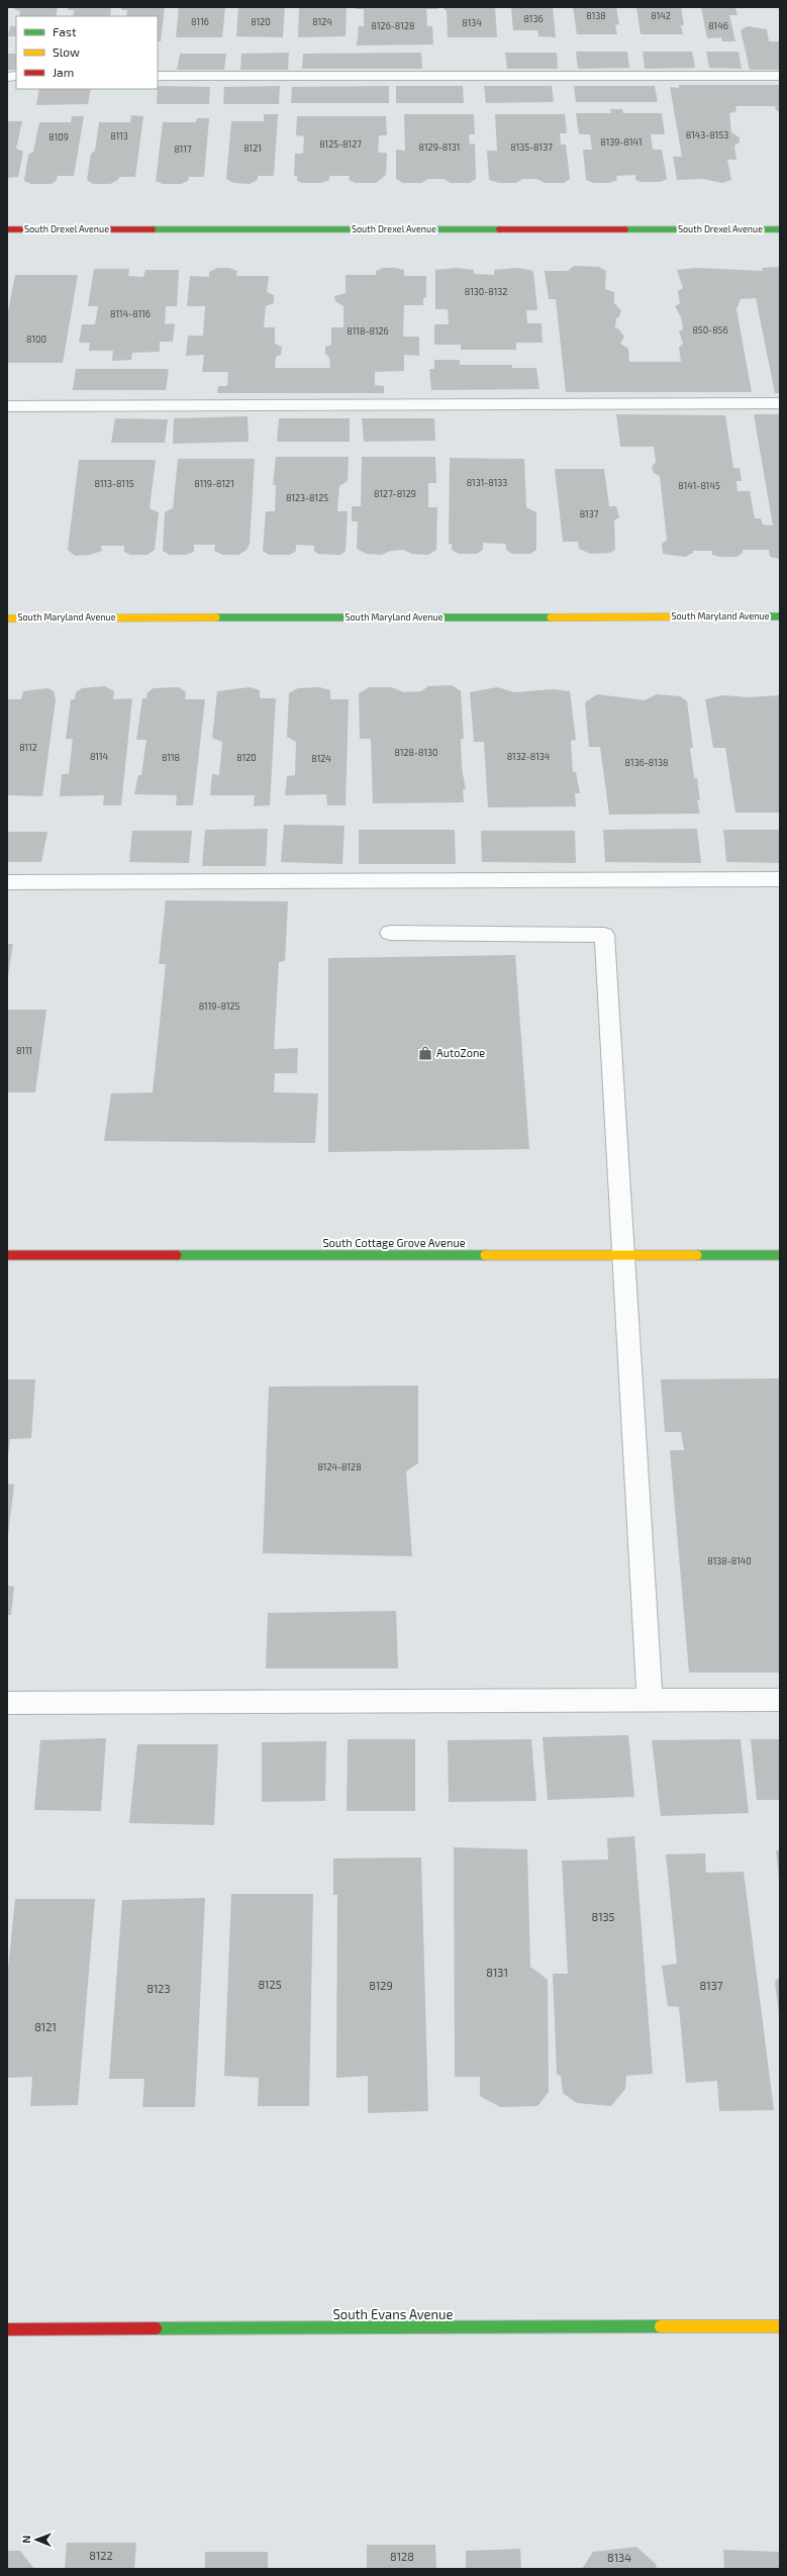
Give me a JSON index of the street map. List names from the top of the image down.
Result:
{
  "streets": {
    "street": [
      "South Drexel Avenue",
      "South Maryland Avenue",
      "South Cottage Grove Avenue",
      "South Evans Avenue"
    ]
  },
  "places": {
    "shop": ["AutoZone"]
  },
  "house_numbers": [
    "8138",
    "8142",
    "8136",
    "8116",
    "8120",
    "8124",
    "8134",
    "8126-8128",
    "8146",
    "8143-8153",
    "8113",
    "8109",
    "8139-8141",
    "8125-8127",
    "8129-8131",
    "8135-8137",
    "8121",
    "8117",
    "8130-8132",
    "8114-8116",
    "850-856",
    "8118-8126",
    "8100",
    "8131-8133",
    "8113-8115",
    "8119-8121",
    "8141-8145",
    "8127-8129",
    "8123-8125",
    "8137",
    "8112",
    "8128-8130",
    "8114",
    "8132-8134",
    "8118",
    "8120",
    "8124",
    "8136-8138",
    "8119-8125",
    "8111",
    "8124-8128",
    "8138-8140",
    "8135",
    "8131",
    "8125",
    "8129",
    "8137",
    "8123",
    "8121",
    "8122",
    "8128",
    "8134"
  ],
  "legend": ["Fast", "Slow", "Jam"],
  "north": "left"
}
